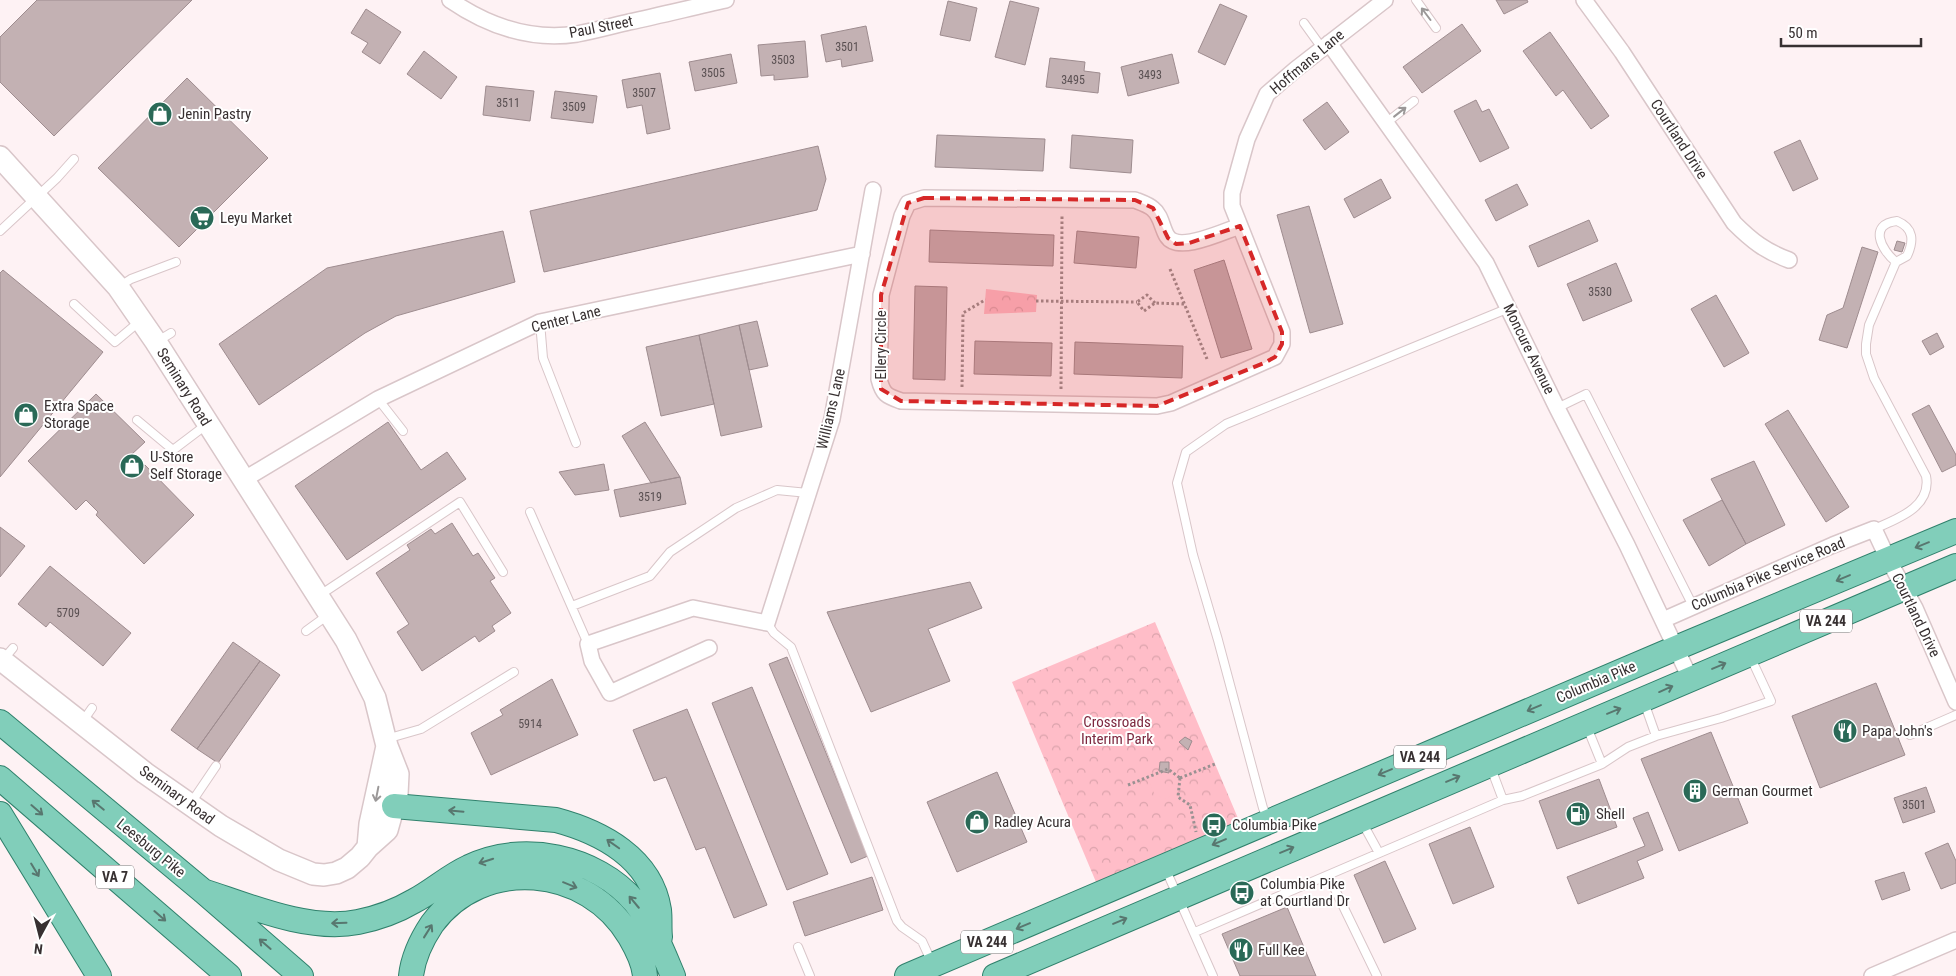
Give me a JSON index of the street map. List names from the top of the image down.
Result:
{
  "streets": {
    "main road": [
      "VA 244",
      "Columbia Pike",
      "Leesburg Pike",
      "VA 7"
    ],
    "street": [
      "Paul Street",
      "Hoffmans Lane",
      "Courtland Drive",
      "Center Lane",
      "Ellery Circle",
      "Moncure Avenue",
      "Seminary Road",
      "Williams Lane",
      "Columbia Pike Service Road"
    ]
  },
  "crossings": [
    ["Hoffmans Lane", "Ellery Circle"],
    ["Hoffmans Lane", "Moncure Avenue"],
    ["Courtland Drive", "Columbia Pike Service Road"],
    ["Courtland Drive", "VA 244"],
    ["Courtland Drive", "Columbia Pike"],
    ["Center Lane", "Seminary Road"],
    ["Center Lane", "Williams Lane"],
    ["Moncure Avenue", "Columbia Pike Service Road"],
    ["Moncure Avenue", "VA 244"],
    ["Moncure Avenue", "Columbia Pike"]
  ],
  "parks": ["Crossroads Interim Park"],
  "places": {
    "shop": [
      "Jenin Pastry",
      "Extra Space Storage",
      "U-Store Self Storage",
      "Radley Acura"
    ],
    "supermarket": ["Leyu Market"],
    "restaurant": ["Papa John's", "Full Kee"],
    "building": ["German Gourmet"],
    "fuel station": ["Shell"],
    "bus stop": ["Columbia Pike", "Columbia Pike at Courtland Dr"]
  },
  "house_numbers": [
    "3501",
    "3503",
    "3505",
    "3493",
    "3495",
    "3507",
    "3511",
    "3509",
    "3530",
    "3519",
    "5709",
    "5914",
    "3501"
  ],
  "scale_bar": "50 m",
  "north": "bottom"
}
